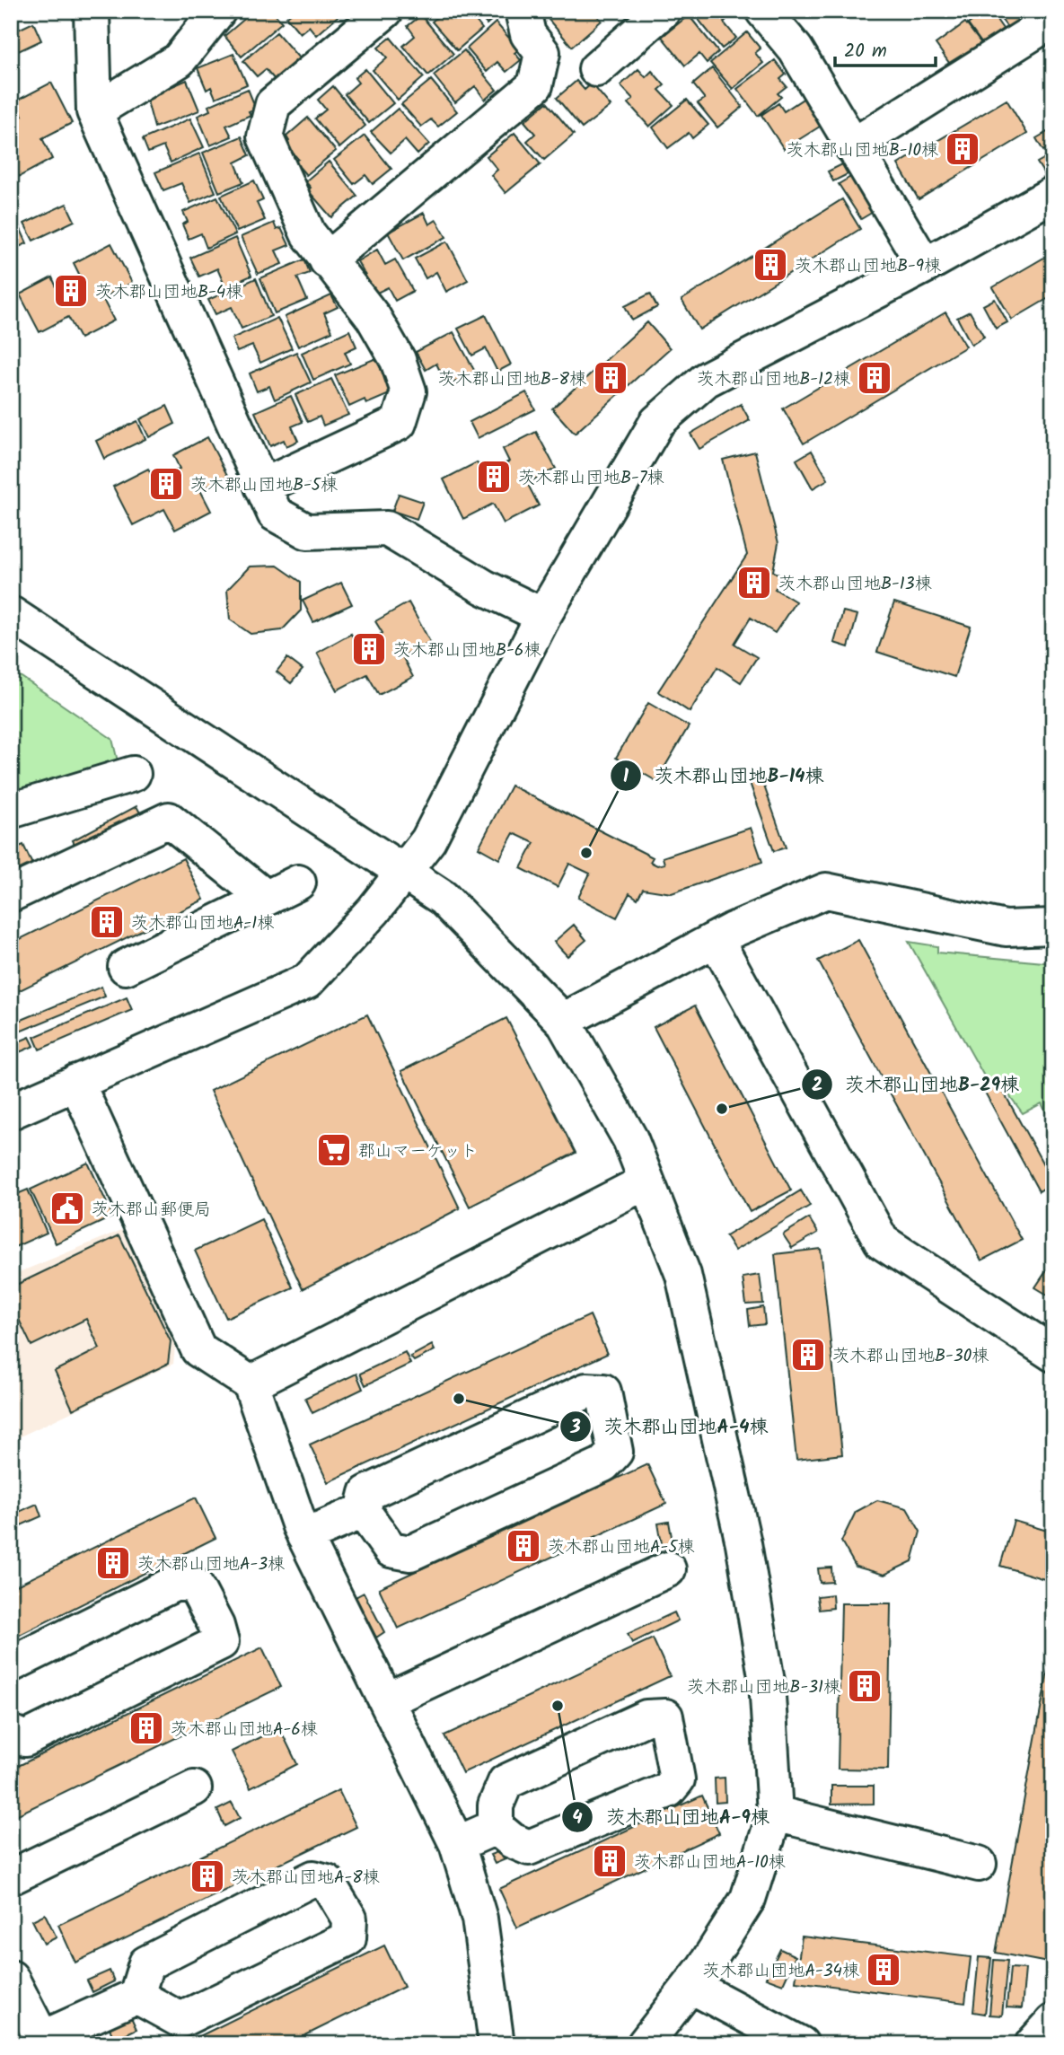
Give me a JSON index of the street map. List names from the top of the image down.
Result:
{
  "places": {
    "building": [
      "茨木郡山団地B-10棟",
      "茨木郡山団地B-9棟",
      "茨木郡山団地B-4棟",
      "茨木郡山団地B-8棟",
      "茨木郡山団地B-12棟",
      "茨木郡山団地B-7棟",
      "茨木郡山団地B-5棟",
      "茨木郡山団地B-13棟",
      "茨木郡山団地B-6棟",
      "茨木郡山団地A-1棟",
      "茨木郡山団地B-30棟",
      "茨木郡山団地A-5棟",
      "茨木郡山団地A-3棟",
      "茨木郡山団地B-31棟",
      "茨木郡山団地A-6棟",
      "茨木郡山団地A-10棟",
      "茨木郡山団地A-8棟",
      "茨木郡山団地A-34棟"
    ],
    "other": [
      "茨木郡山団地B-14棟",
      "茨木郡山団地B-29棟",
      "茨木郡山団地A-4棟",
      "茨木郡山団地A-9棟"
    ],
    "supermarket": ["郡山マーケット"],
    "public building": ["茨木郡山郵便局"]
  },
  "scale_bar": "20 m"
}
